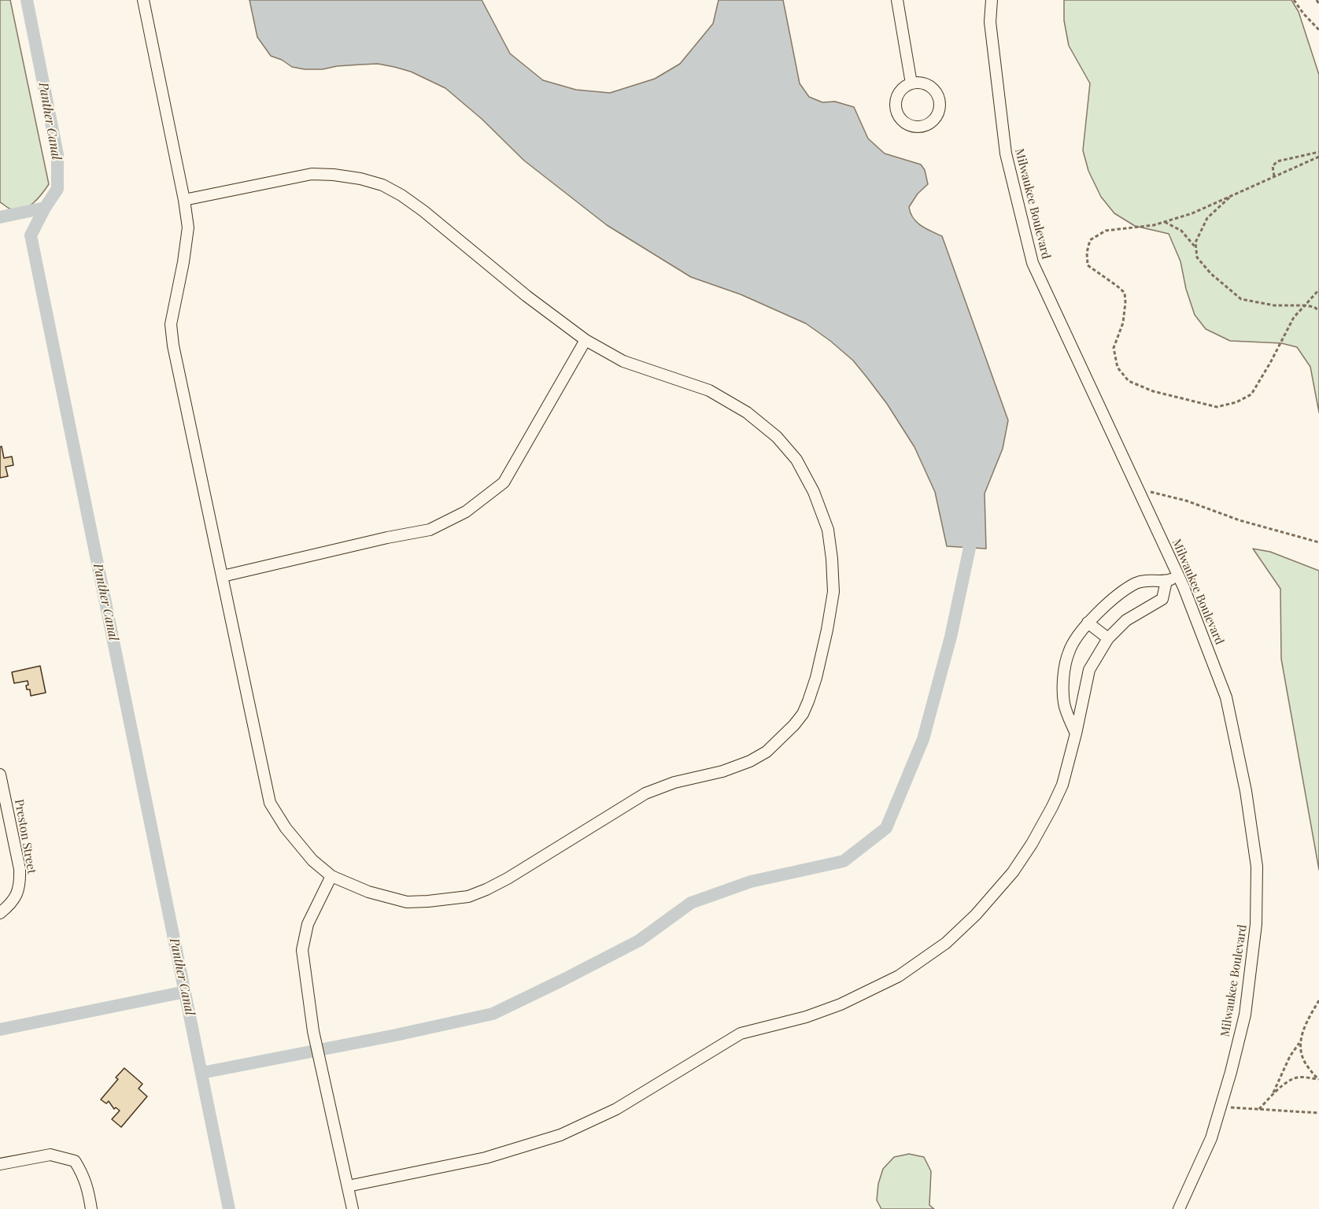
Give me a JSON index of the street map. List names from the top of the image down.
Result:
{
  "streets": {
    "street": ["Milwaukee Boulevard", "Preston Street"]
  },
  "water": ["Panther Canal"]
}
